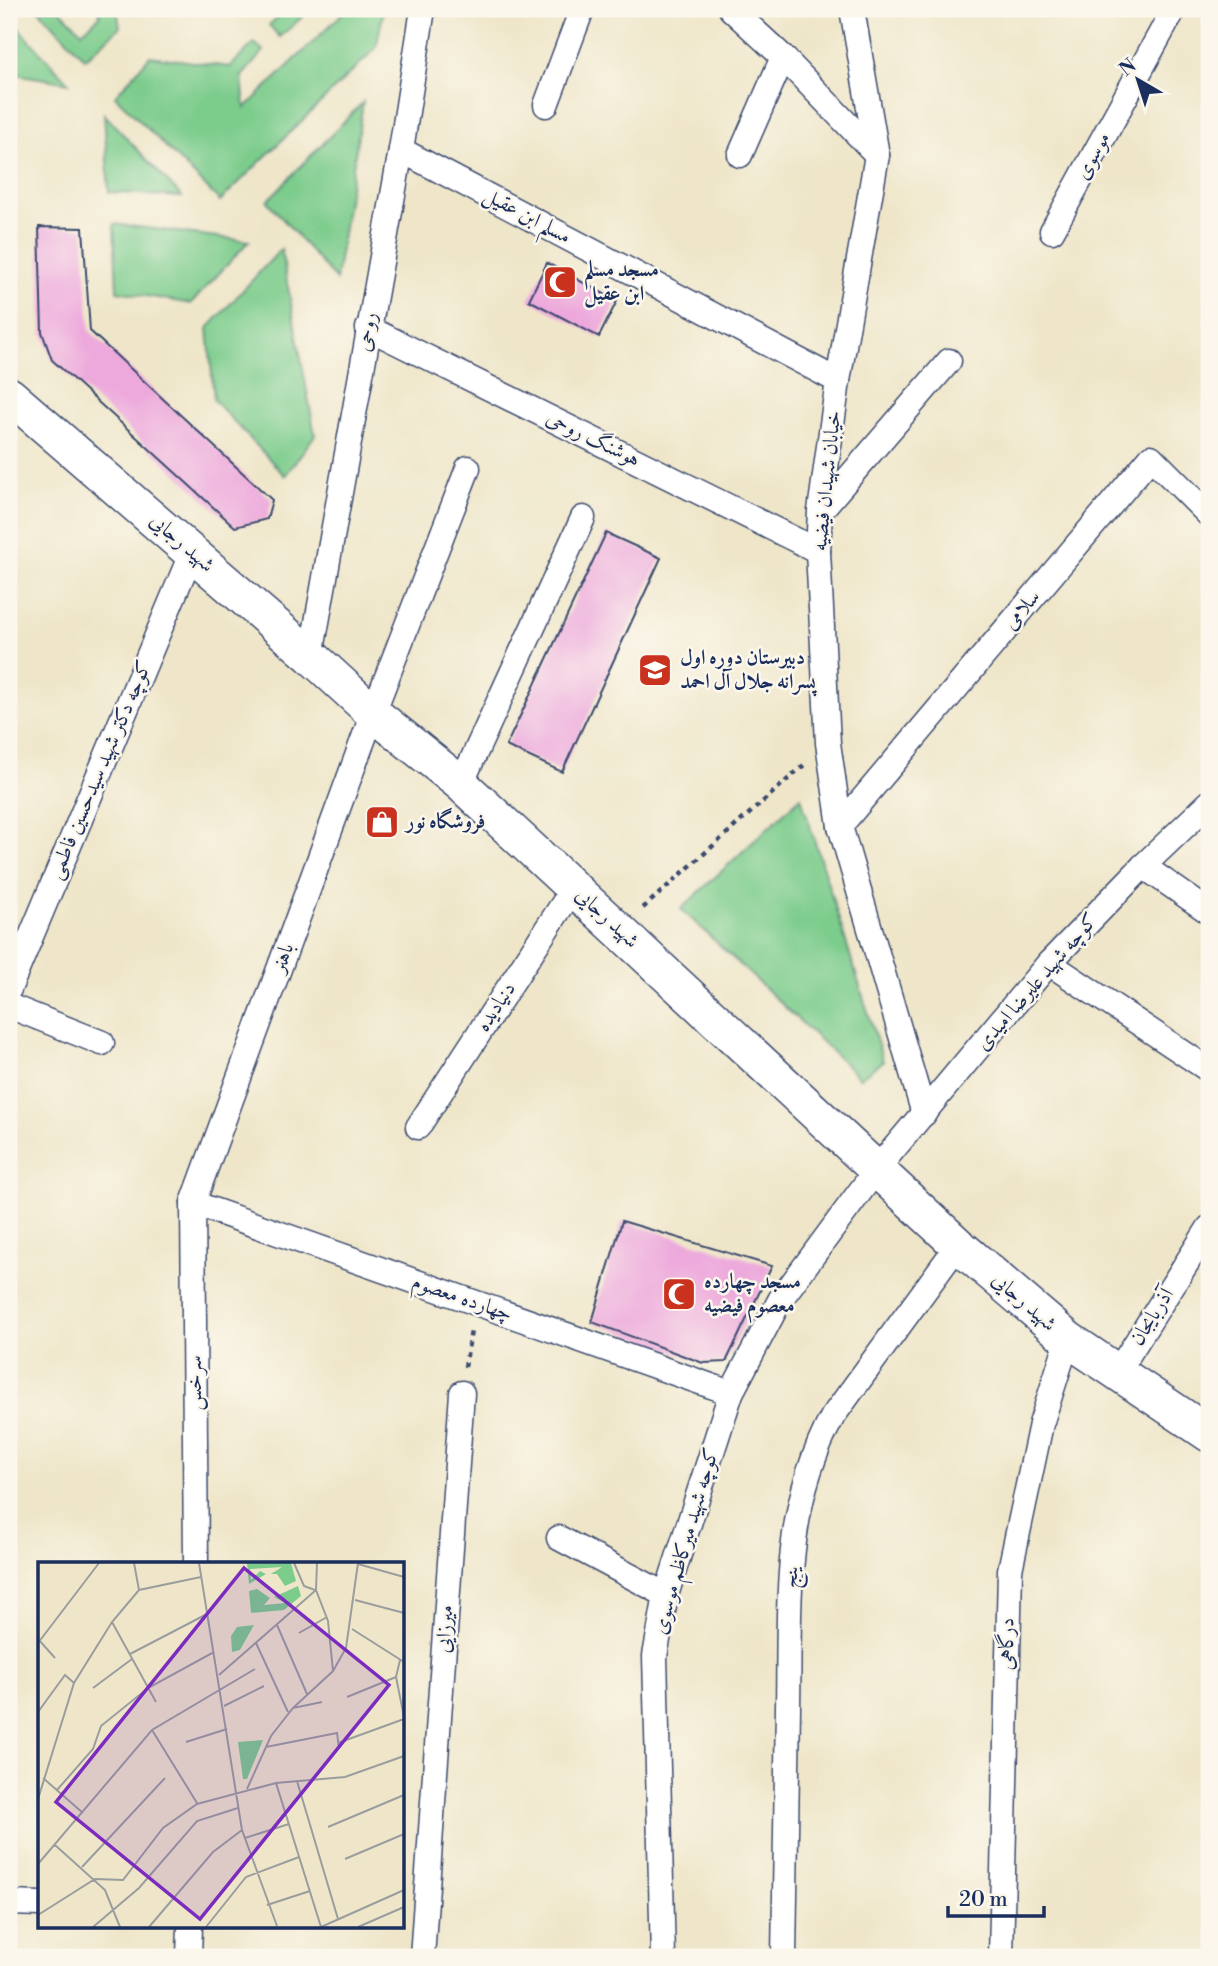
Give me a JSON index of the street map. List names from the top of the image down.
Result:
{
  "streets": {
    "street": [
      "موسوی",
      "مسلم ابن عقیل",
      "روحی",
      "هوشنگ روحی",
      "خیابان شهیدان فیضیه",
      "شهید رجایی",
      "سلامی",
      "کوچه دکتر شهید سیدحسین فاطمی",
      "باهنر",
      "کوچه شهید علیرضا امیدی",
      "دنیادیده",
      "چهارده معصوم",
      "آذربایجان",
      "سرخس",
      "کوچه شهید میرکاظم موسوی",
      "ینج",
      "میرزایی",
      "درگاهی"
    ]
  },
  "crossings": [
    ["مسلم ابن عقیل", "روحی"],
    ["مسلم ابن عقیل", "خیابان شهیدان فیضیه"],
    ["روحی", "هوشنگ روحی"],
    ["روحی", "شهید رجایی"],
    ["هوشنگ روحی", "خیابان شهیدان فیضیه"],
    ["خیابان شهیدان فیضیه", "سلامی"],
    ["خیابان شهیدان فیضیه", "کوچه شهید علیرضا امیدی"],
    ["شهید رجایی", "کوچه دکتر شهید سیدحسین فاطمی"],
    ["شهید رجایی", "باهنر"],
    ["شهید رجایی", "کوچه شهید علیرضا امیدی"],
    ["شهید رجایی", "دنیادیده"],
    ["شهید رجایی", "آذربایجان"],
    ["شهید رجایی", "کوچه شهید میرکاظم موسوی"],
    ["شهید رجایی", "ینج"],
    ["شهید رجایی", "درگاهی"],
    ["باهنر", "چهارده معصوم"],
    ["باهنر", "سرخس"],
    ["کوچه شهید علیرضا امیدی", "کوچه شهید میرکاظم موسوی"],
    ["چهارده معصوم", "سرخس"],
    ["چهارده معصوم", "کوچه شهید میرکاظم موسوی"]
  ],
  "places": {
    "mosque": ["مسجد مسلم ابن عقیل", "مسجد چهارده معصوم فیضیه"],
    "school or university": ["دبیرستان دوره اول پسرانه جلال آل احمد"],
    "shop": ["فروشگاه نور"]
  },
  "scale_bar": "20 m",
  "north": "top left"
}
